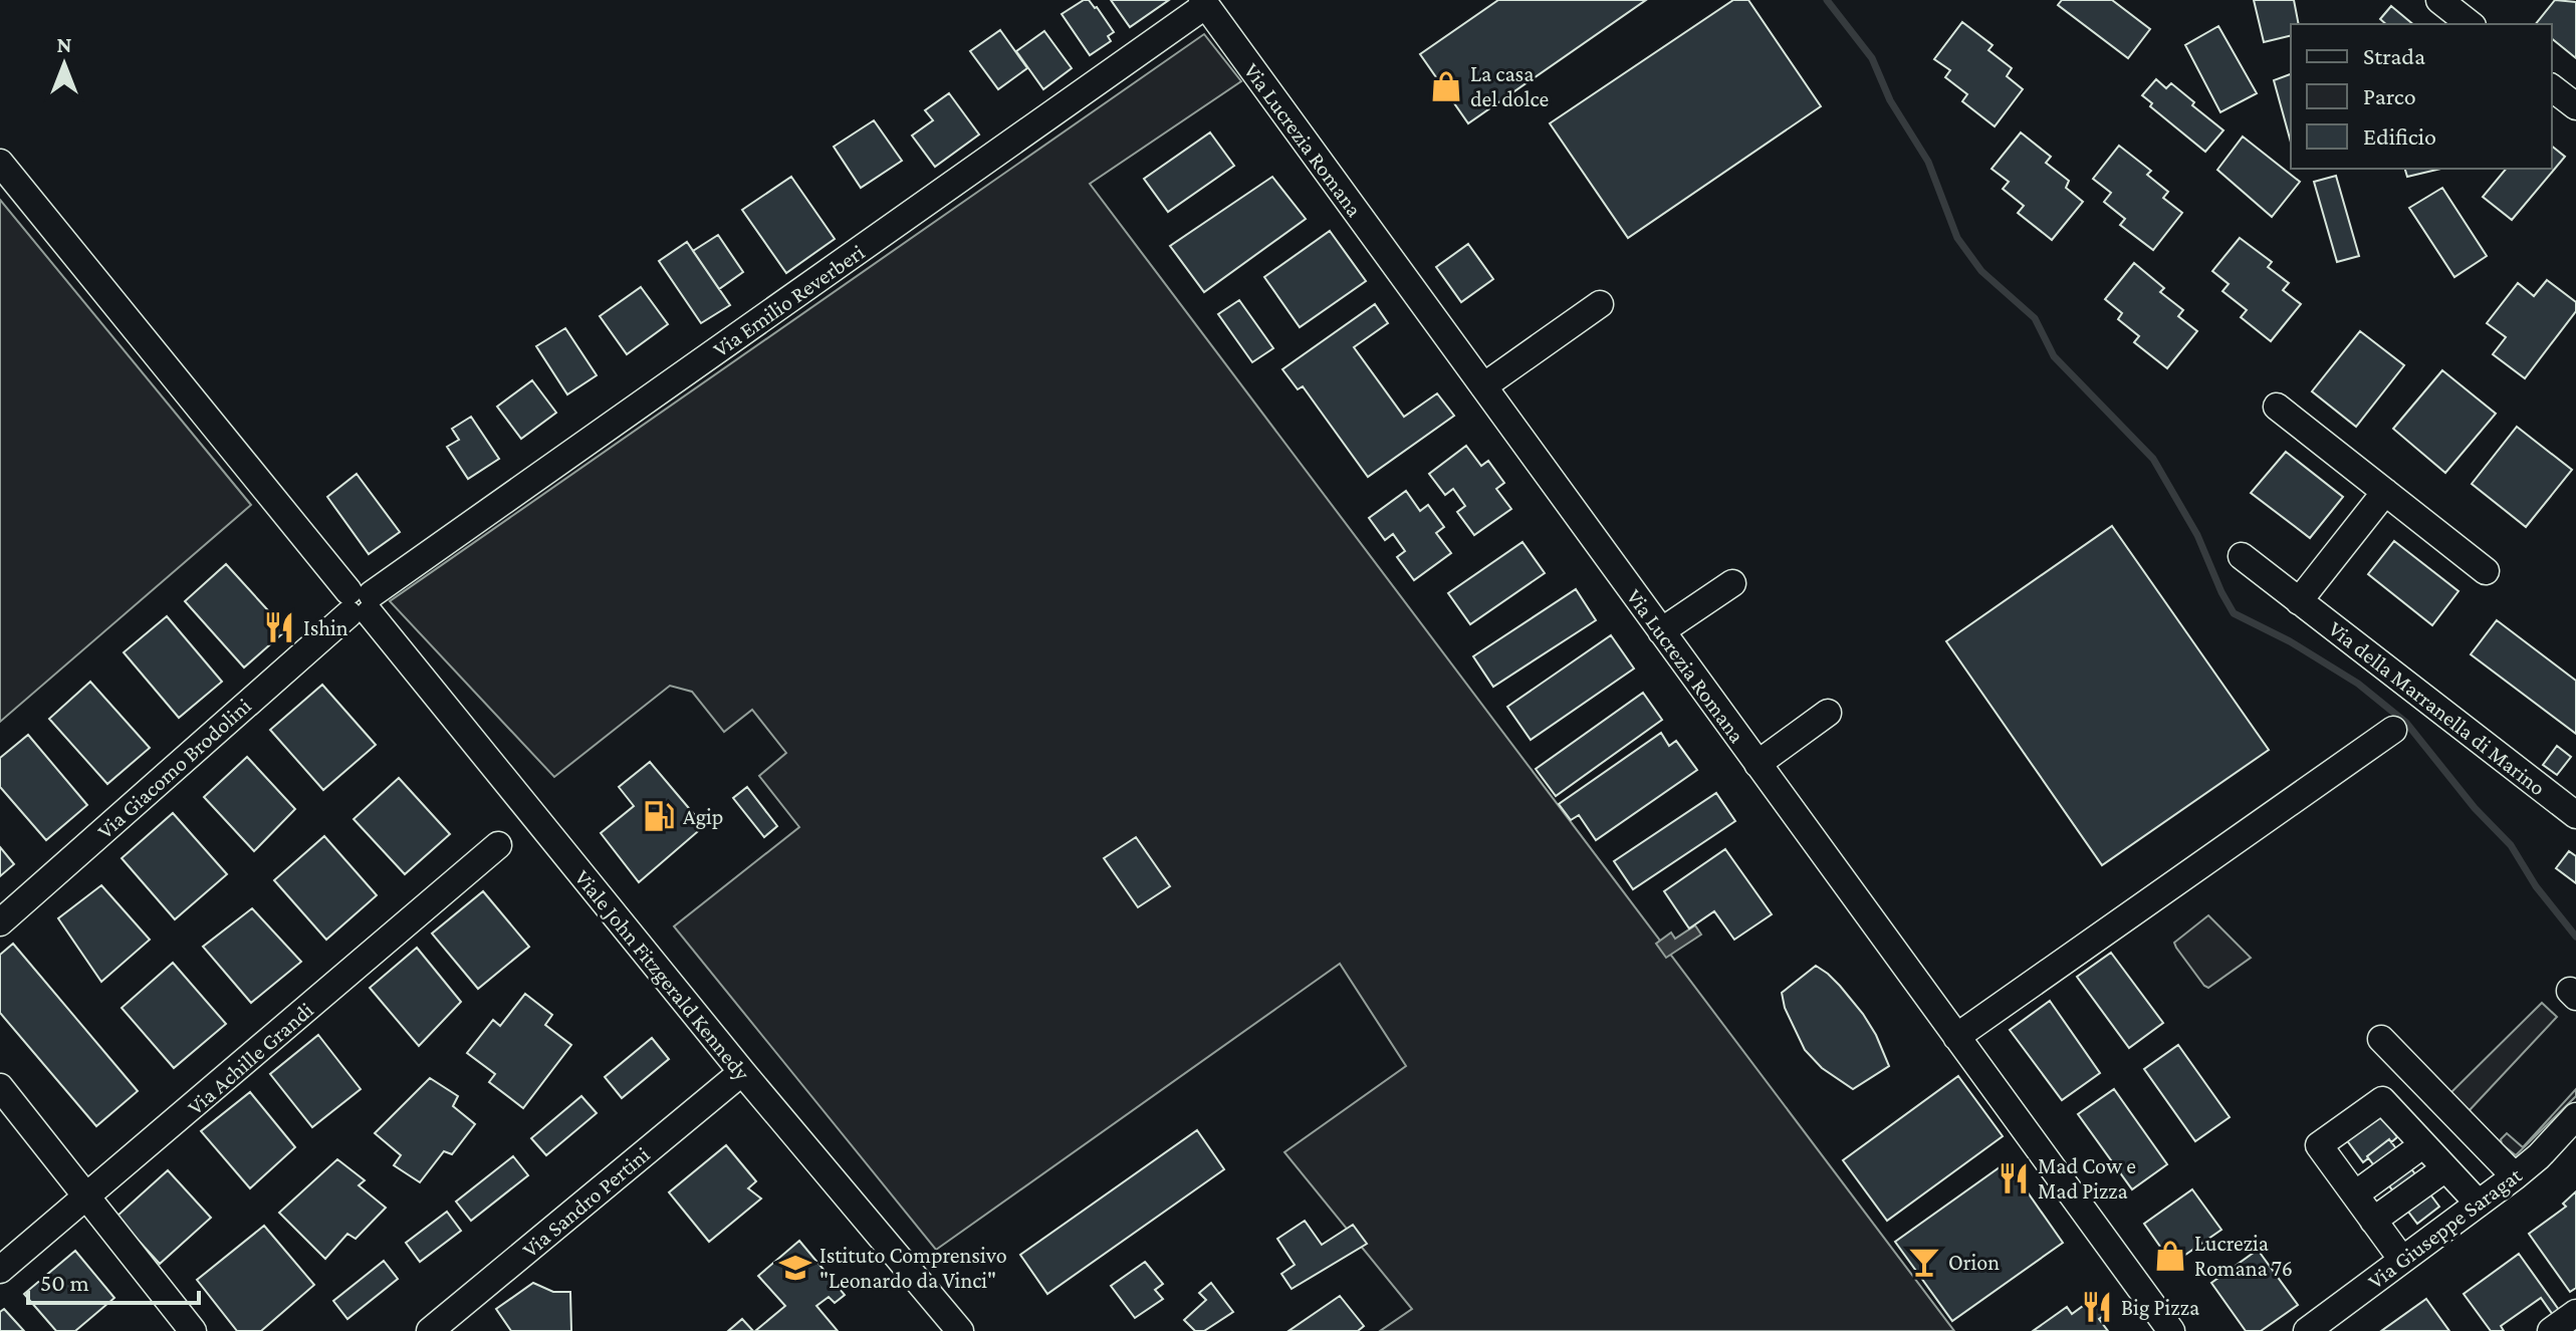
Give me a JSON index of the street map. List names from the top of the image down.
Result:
{
  "streets": {
    "street": [
      "Via Lucrezia Romana",
      "Via Emilio Reverberi",
      "Via della Marranella di Marino",
      "Via Giacomo Brodolini",
      "Viale John Fitzgerald Kennedy",
      "Via Achille Grandi",
      "Via Sandro Pertini",
      "Via Giuseppe Saragat"
    ]
  },
  "crossings": [
    ["Via Lucrezia Romana", "Via Emilio Reverberi"],
    ["Via Emilio Reverberi", "Via Giacomo Brodolini"],
    ["Via Emilio Reverberi", "Viale John Fitzgerald Kennedy"],
    ["Via Giacomo Brodolini", "Viale John Fitzgerald Kennedy"],
    ["Viale John Fitzgerald Kennedy", "Via Sandro Pertini"]
  ],
  "places": {
    "shop": ["La casa del dolce", "Lucrezia Romana 76"],
    "restaurant": ["Ishin", "Mad Cow e Mad Pizza", "Big Pizza"],
    "fuel station": ["Agip"],
    "bar": ["Orion"],
    "school or university": ["Istituto Comprensivo \"Leonardo da Vinci\""]
  },
  "legend": ["Strada", "Parco", "Edificio"],
  "scale_bar": "50 m",
  "north": "top"
}
